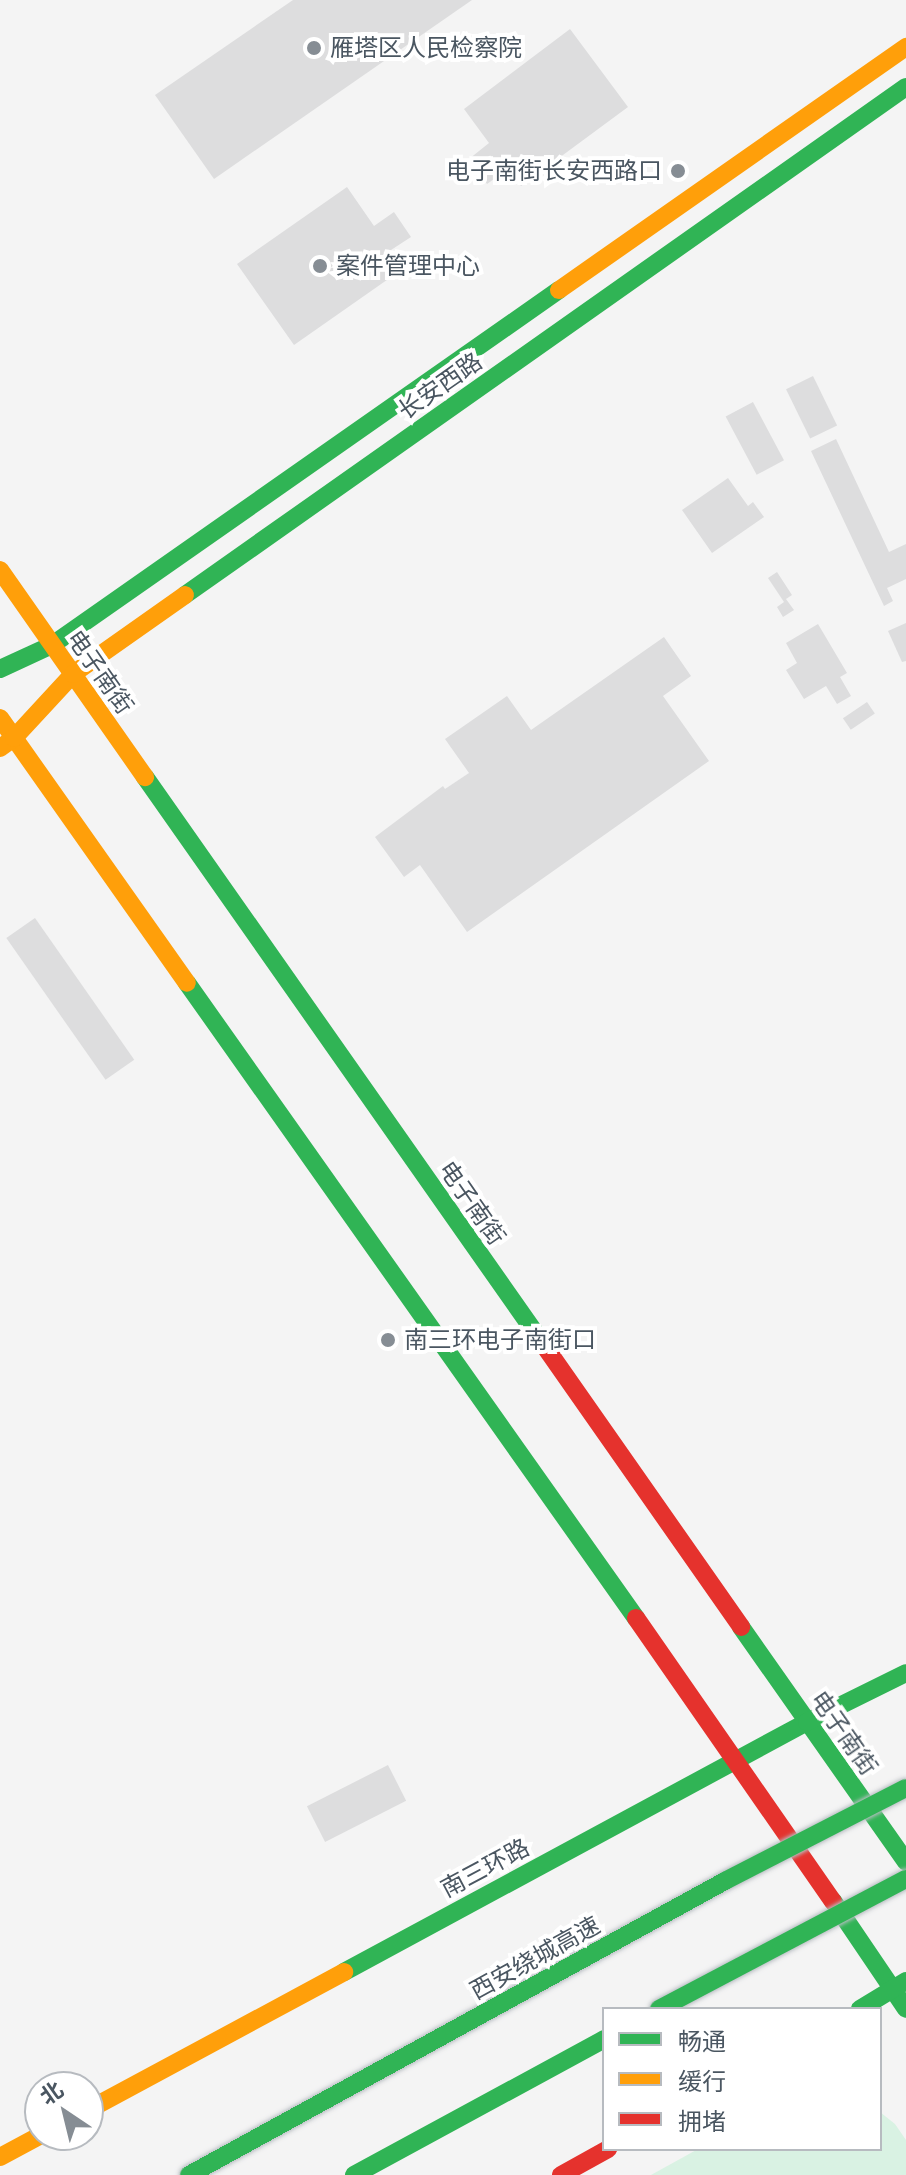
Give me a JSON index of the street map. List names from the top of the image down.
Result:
{
  "streets": {
    "main road": [
      "长安西路",
      "电子南街",
      "南三环路",
      "西安绕城高速"
    ]
  },
  "crossings": [
    ["长安西路", "电子南街"],
    ["电子南街", "南三环路"]
  ],
  "places": [
    "雁塔区人民检察院",
    "电子南街长安西路口",
    "案件管理中心",
    "南三环电子南街口"
  ],
  "legend": ["畅通", "缓行", "拥堵"],
  "north": "top left"
}
